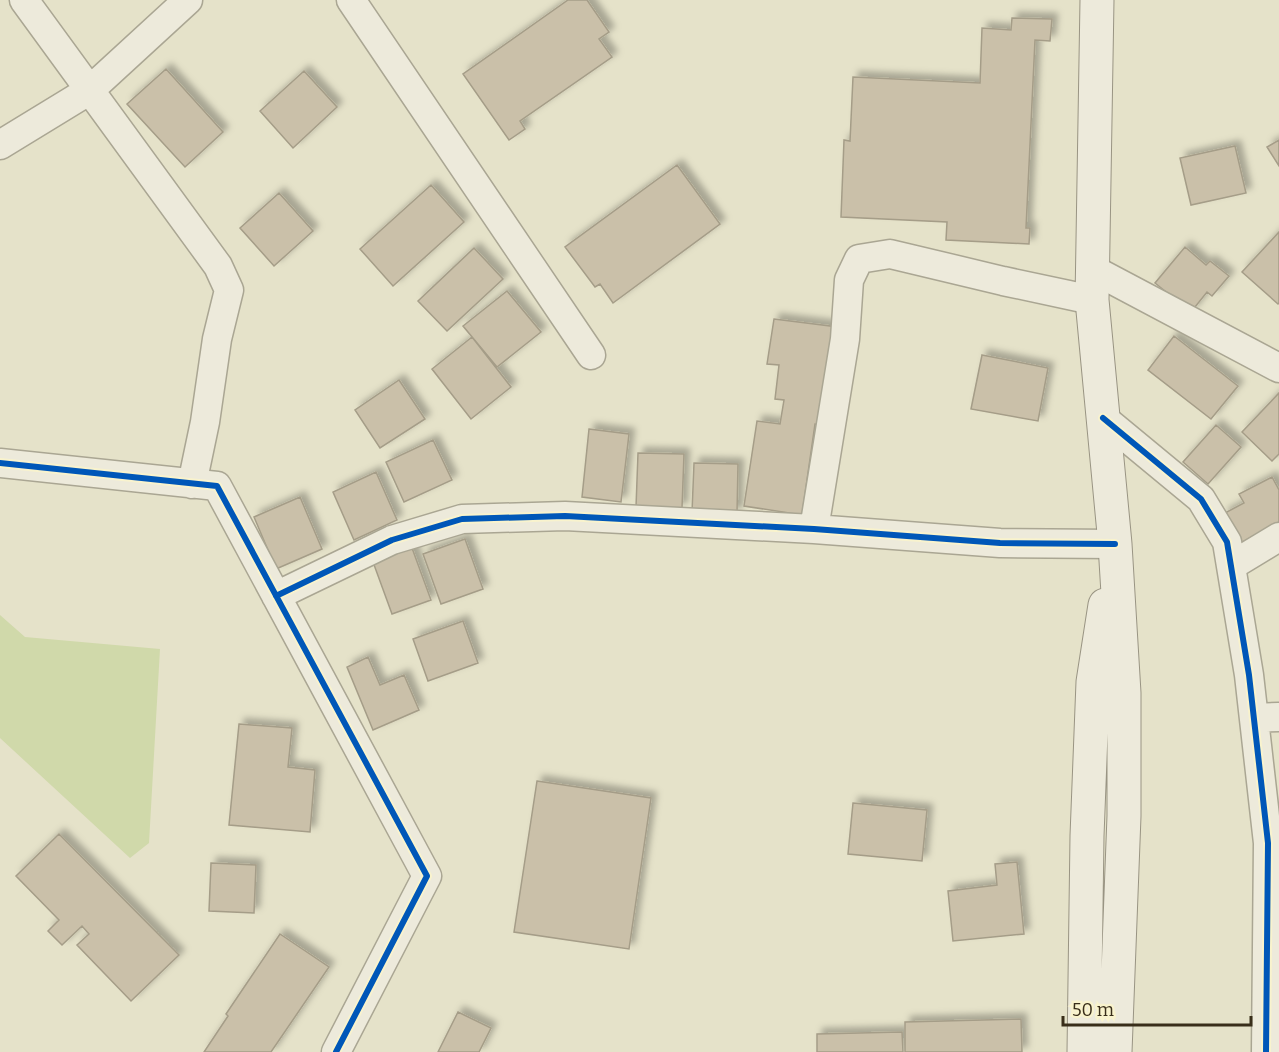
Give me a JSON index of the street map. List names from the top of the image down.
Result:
{
  "scale_bar": "50 m"
}
